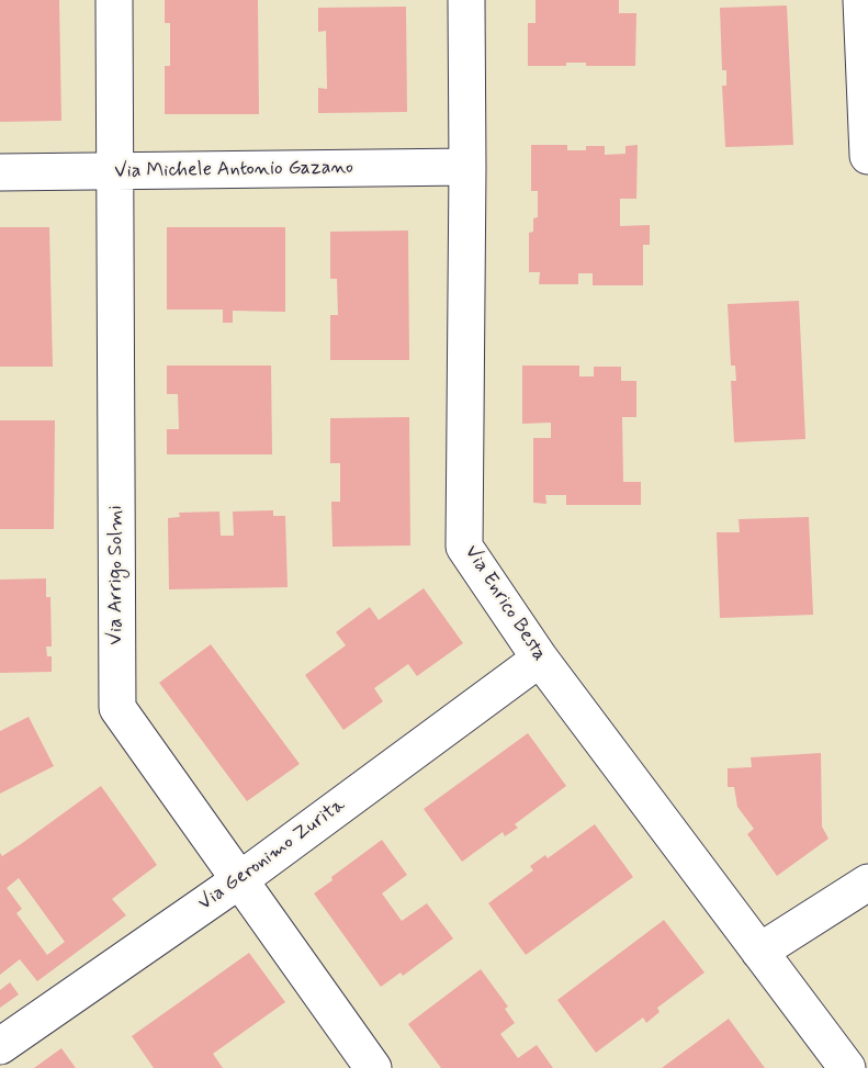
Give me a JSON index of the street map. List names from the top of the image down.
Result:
{
  "streets": {
    "street": [
      "Via Michele Antonio Gazano",
      "Via Arrigo Solmi",
      "Via Enrico Besta",
      "Via Geronimo Zurita"
    ]
  },
  "crossings": [
    ["Via Michele Antonio Gazano", "Via Arrigo Solmi"],
    ["Via Michele Antonio Gazano", "Via Enrico Besta"],
    ["Via Arrigo Solmi", "Via Geronimo Zurita"],
    ["Via Enrico Besta", "Via Geronimo Zurita"]
  ]
}
